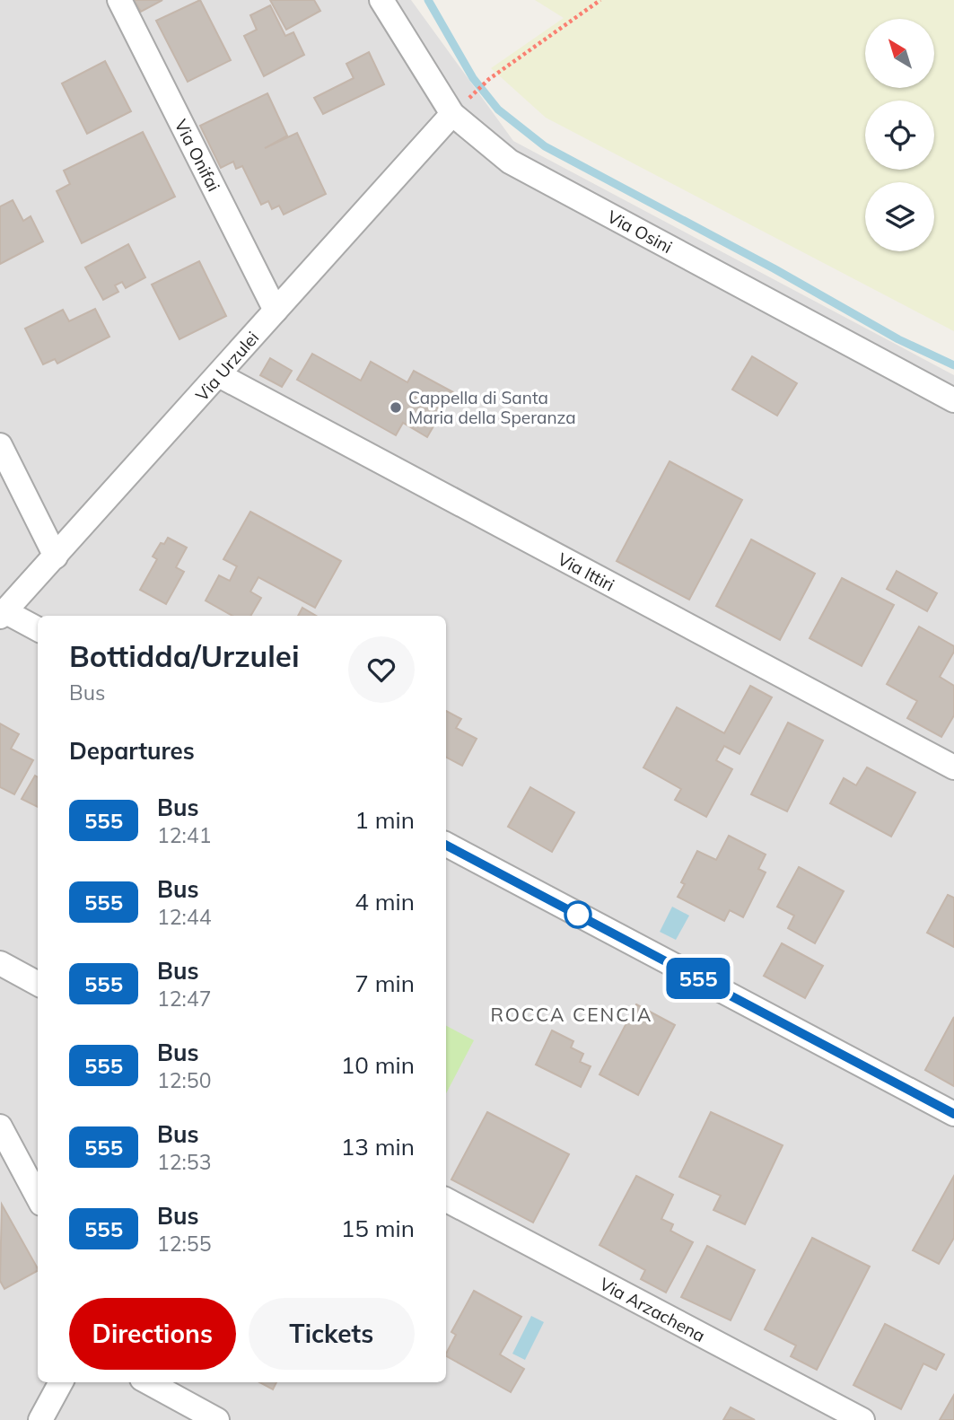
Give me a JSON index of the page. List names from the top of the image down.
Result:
{
  "streets": {
    "street": [
      "Via Onifai",
      "Via Osini",
      "Via Urzulei",
      "Via Ittiri",
      "Via Arzachena"
    ]
  },
  "crossings": [
    ["Via Onifai", "Via Urzulei"],
    ["Via Osini", "Via Urzulei"],
    ["Via Urzulei", "Via Ittiri"]
  ],
  "districts": ["ROCCA CENCIA"],
  "places": ["Cappella di Santa Maria della Speranza"],
  "lines": ["bus line 555"],
  "north": "top left",
  "page": {
    "on_map": "555",
    "heading": [
      ["Bottidda/Urzulei", "Bus"],
      "Departures"
    ],
    "list": [
      {
        "mark": "555",
        "name": "Bus",
        "note": "12:41",
        "value": "1 min"
      },
      {
        "mark": "555",
        "name": "Bus",
        "note": "12:44",
        "value": "4 min"
      },
      {
        "mark": "555",
        "name": "Bus",
        "note": "12:47",
        "value": "7 min"
      },
      {
        "mark": "555",
        "name": "Bus",
        "note": "12:50",
        "value": "10 min"
      },
      {
        "mark": "555",
        "name": "Bus",
        "note": "12:53",
        "value": "13 min"
      },
      {
        "mark": "555",
        "name": "Bus",
        "note": "12:55",
        "value": "15 min"
      }
    ],
    "buttons": ["Directions", "Tickets"]
  }
}
